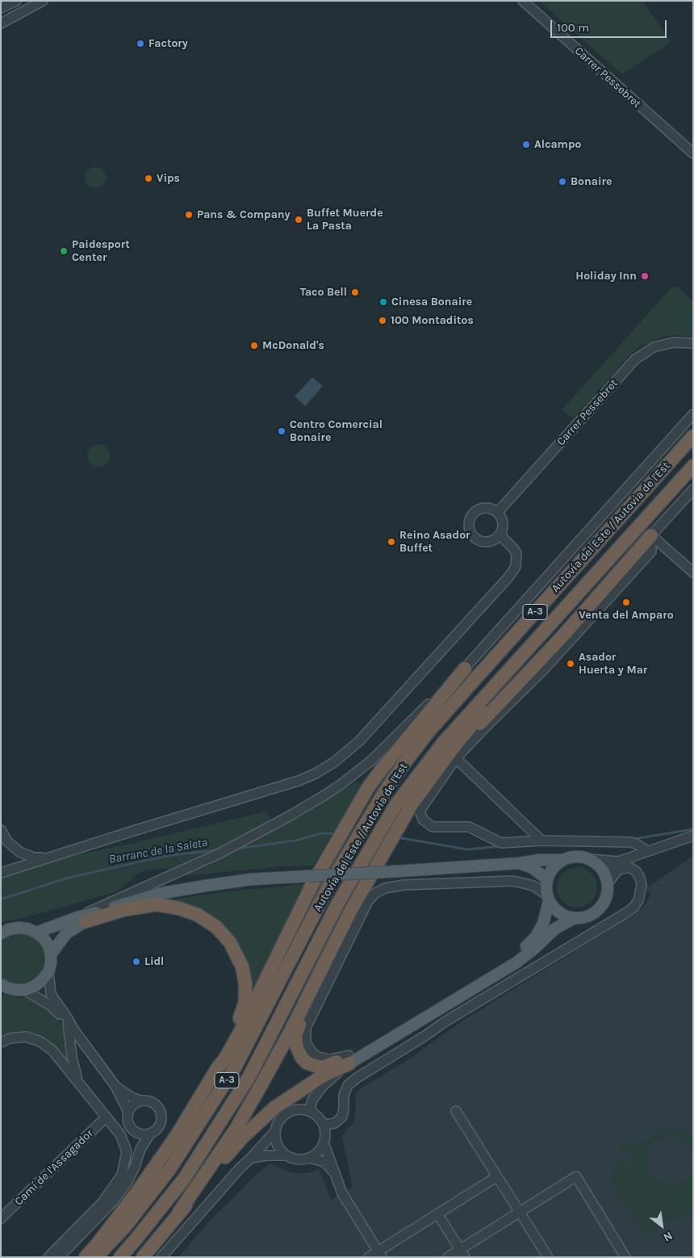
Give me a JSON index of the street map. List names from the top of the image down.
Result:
{
  "streets": {
    "highway": ["Autovía del Este / Autovia de l'Est", "A-3"],
    "street": ["Carrer Pessebret", "Camí de l'Assagador"]
  },
  "water": ["Barranc de la Saleta"],
  "places": [
    "Factory",
    "Alcampo",
    "Vips",
    "Bonaire",
    "Pans & Company",
    "Buffet Muerde La Pasta",
    "Paidesport Center",
    "Holiday Inn",
    "Taco Bell",
    "Cinesa Bonaire",
    "100 Montaditos",
    "McDonald's",
    "Centro Comercial Bonaire",
    "Reino Asador Buffet",
    "Venta del Amparo",
    "Asador Huerta y Mar",
    "Lidl"
  ],
  "scale_bar": "100 m",
  "north": "bottom right"
}
